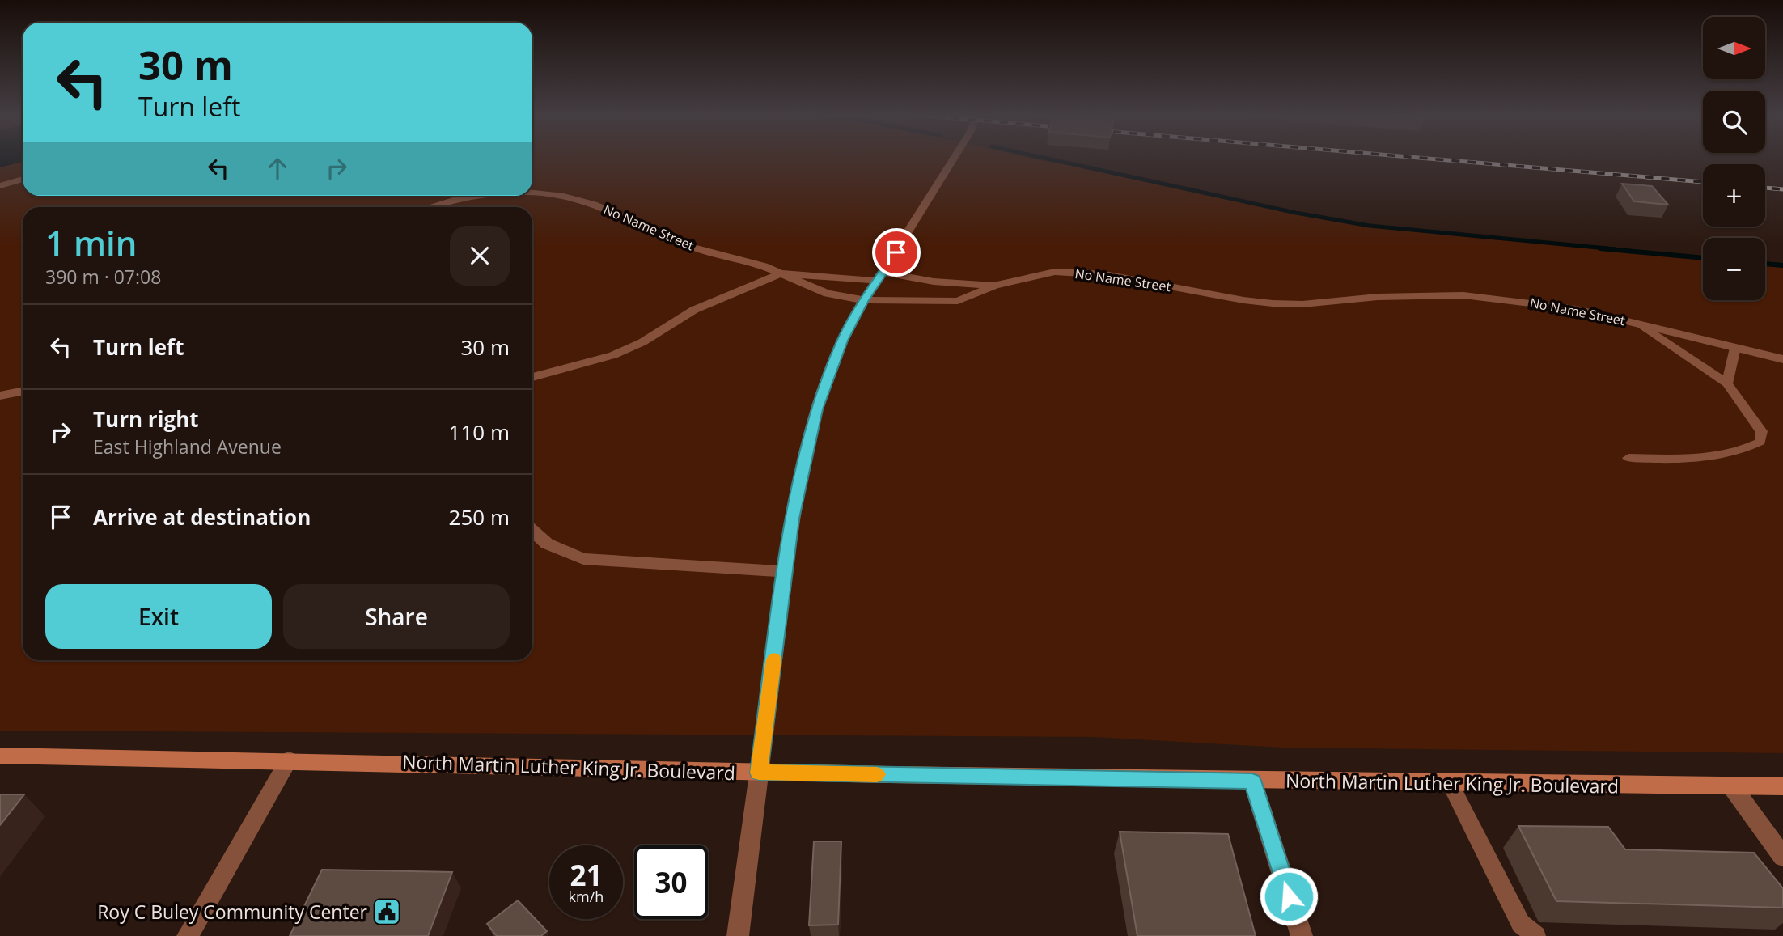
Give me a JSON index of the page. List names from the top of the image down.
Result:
{
  "streets": {
    "main road": ["North Martin Luther King Jr. Boulevard"],
    "street": ["No Name Street"]
  },
  "places": {
    "public building": ["Roy C Buley Community Center"]
  },
  "north": "right",
  "page": {
    "map_buttons": ["+", "−"],
    "turn": ["30 m", "Turn left"],
    "heading": ["1 min", "390 m · 07:08"],
    "list": [
      {
        "name": "Turn left",
        "value": "30 m"
      },
      {
        "name": "Turn right",
        "note": "East Highland Avenue",
        "value": "110 m"
      },
      {
        "name": "Arrive at destination",
        "value": "250 m"
      }
    ],
    "buttons": ["Exit", "Share"],
    "speed": "21 km/h",
    "limit": "30"
  }
}
